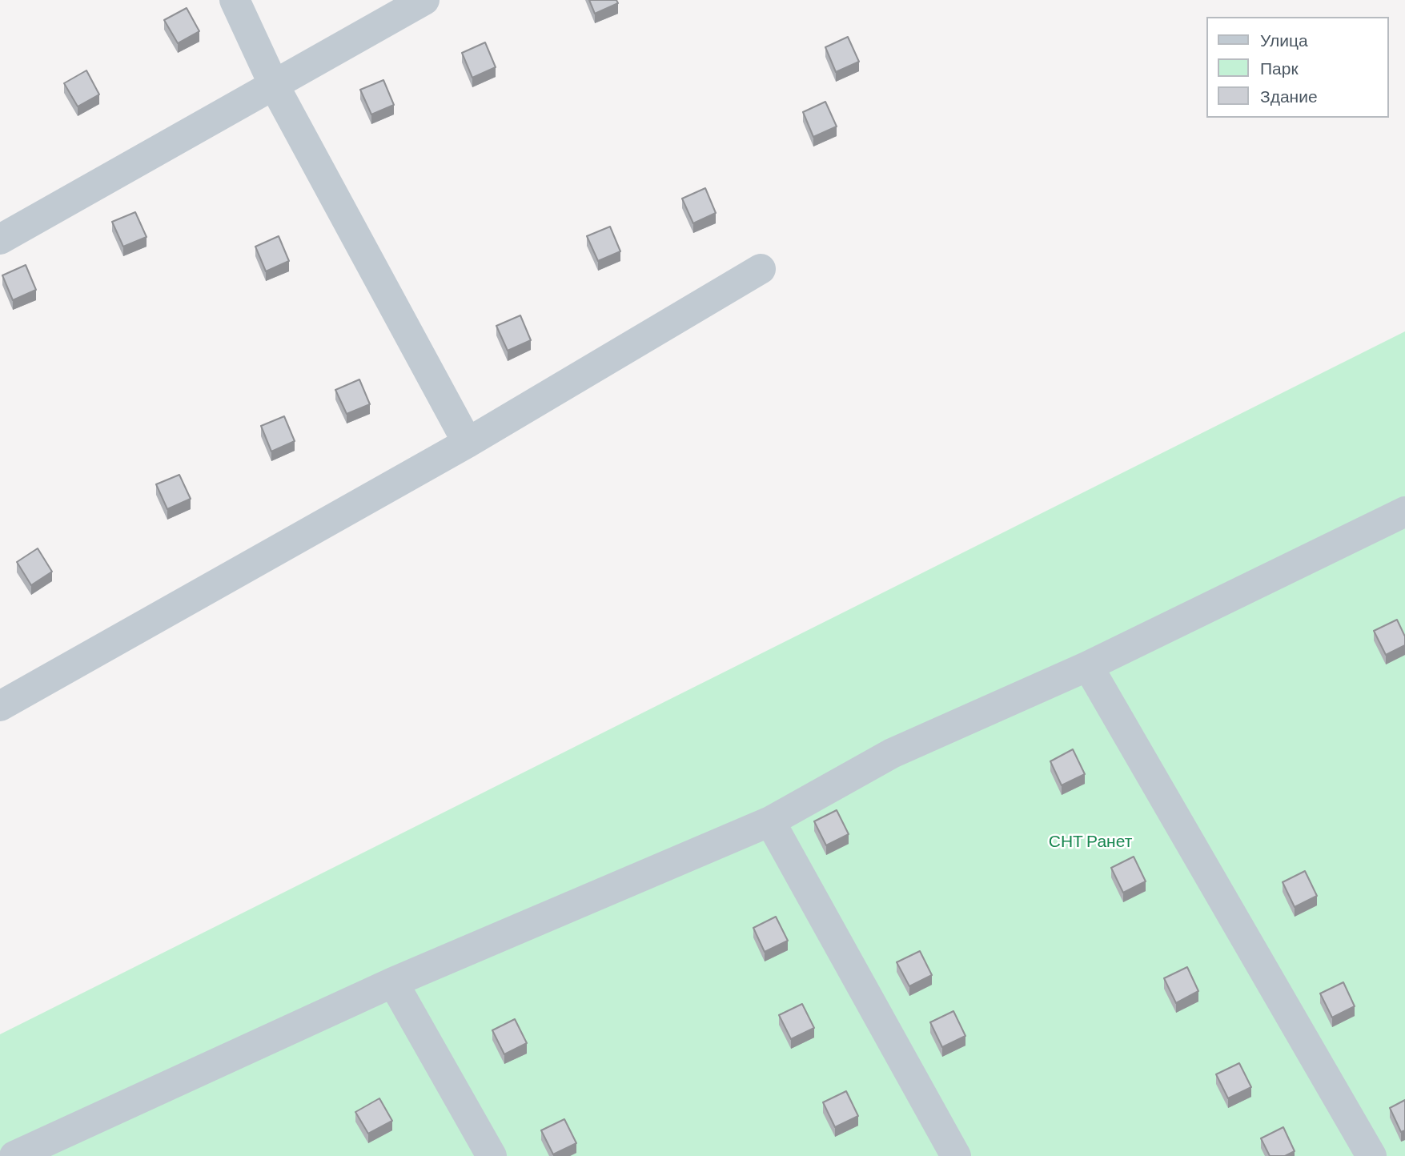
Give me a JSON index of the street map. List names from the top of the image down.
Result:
{
  "parks": ["СНТ Ранет"],
  "legend": ["Улица", "Парк", "Здание"]
}
